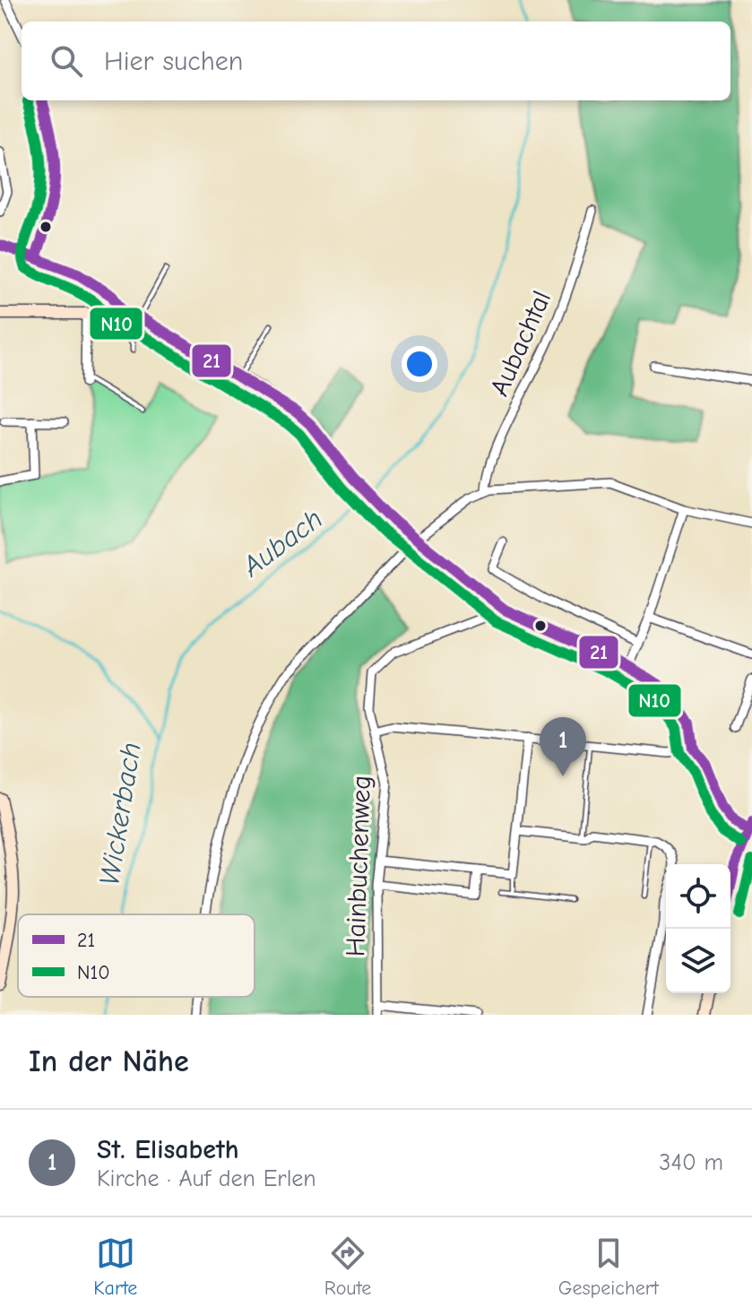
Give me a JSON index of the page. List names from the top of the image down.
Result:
{
  "streets": {
    "street": ["Aubachtal", "Hainbuchenweg"]
  },
  "water": ["Aubach", "Wickerbach"],
  "lines": ["transit line 21", "transit line N10"],
  "legend": ["21", "N10"],
  "page": {
    "search": "Hier suchen",
    "pins": "1",
    "heading": "In der Nähe",
    "list": [
      {
        "mark": "1",
        "name": "St. Elisabeth",
        "note": "Kirche · Auf den Erlen",
        "value": "340 m"
      }
    ],
    "nav": ["Karte", "Route", "Gespeichert"]
  }
}
